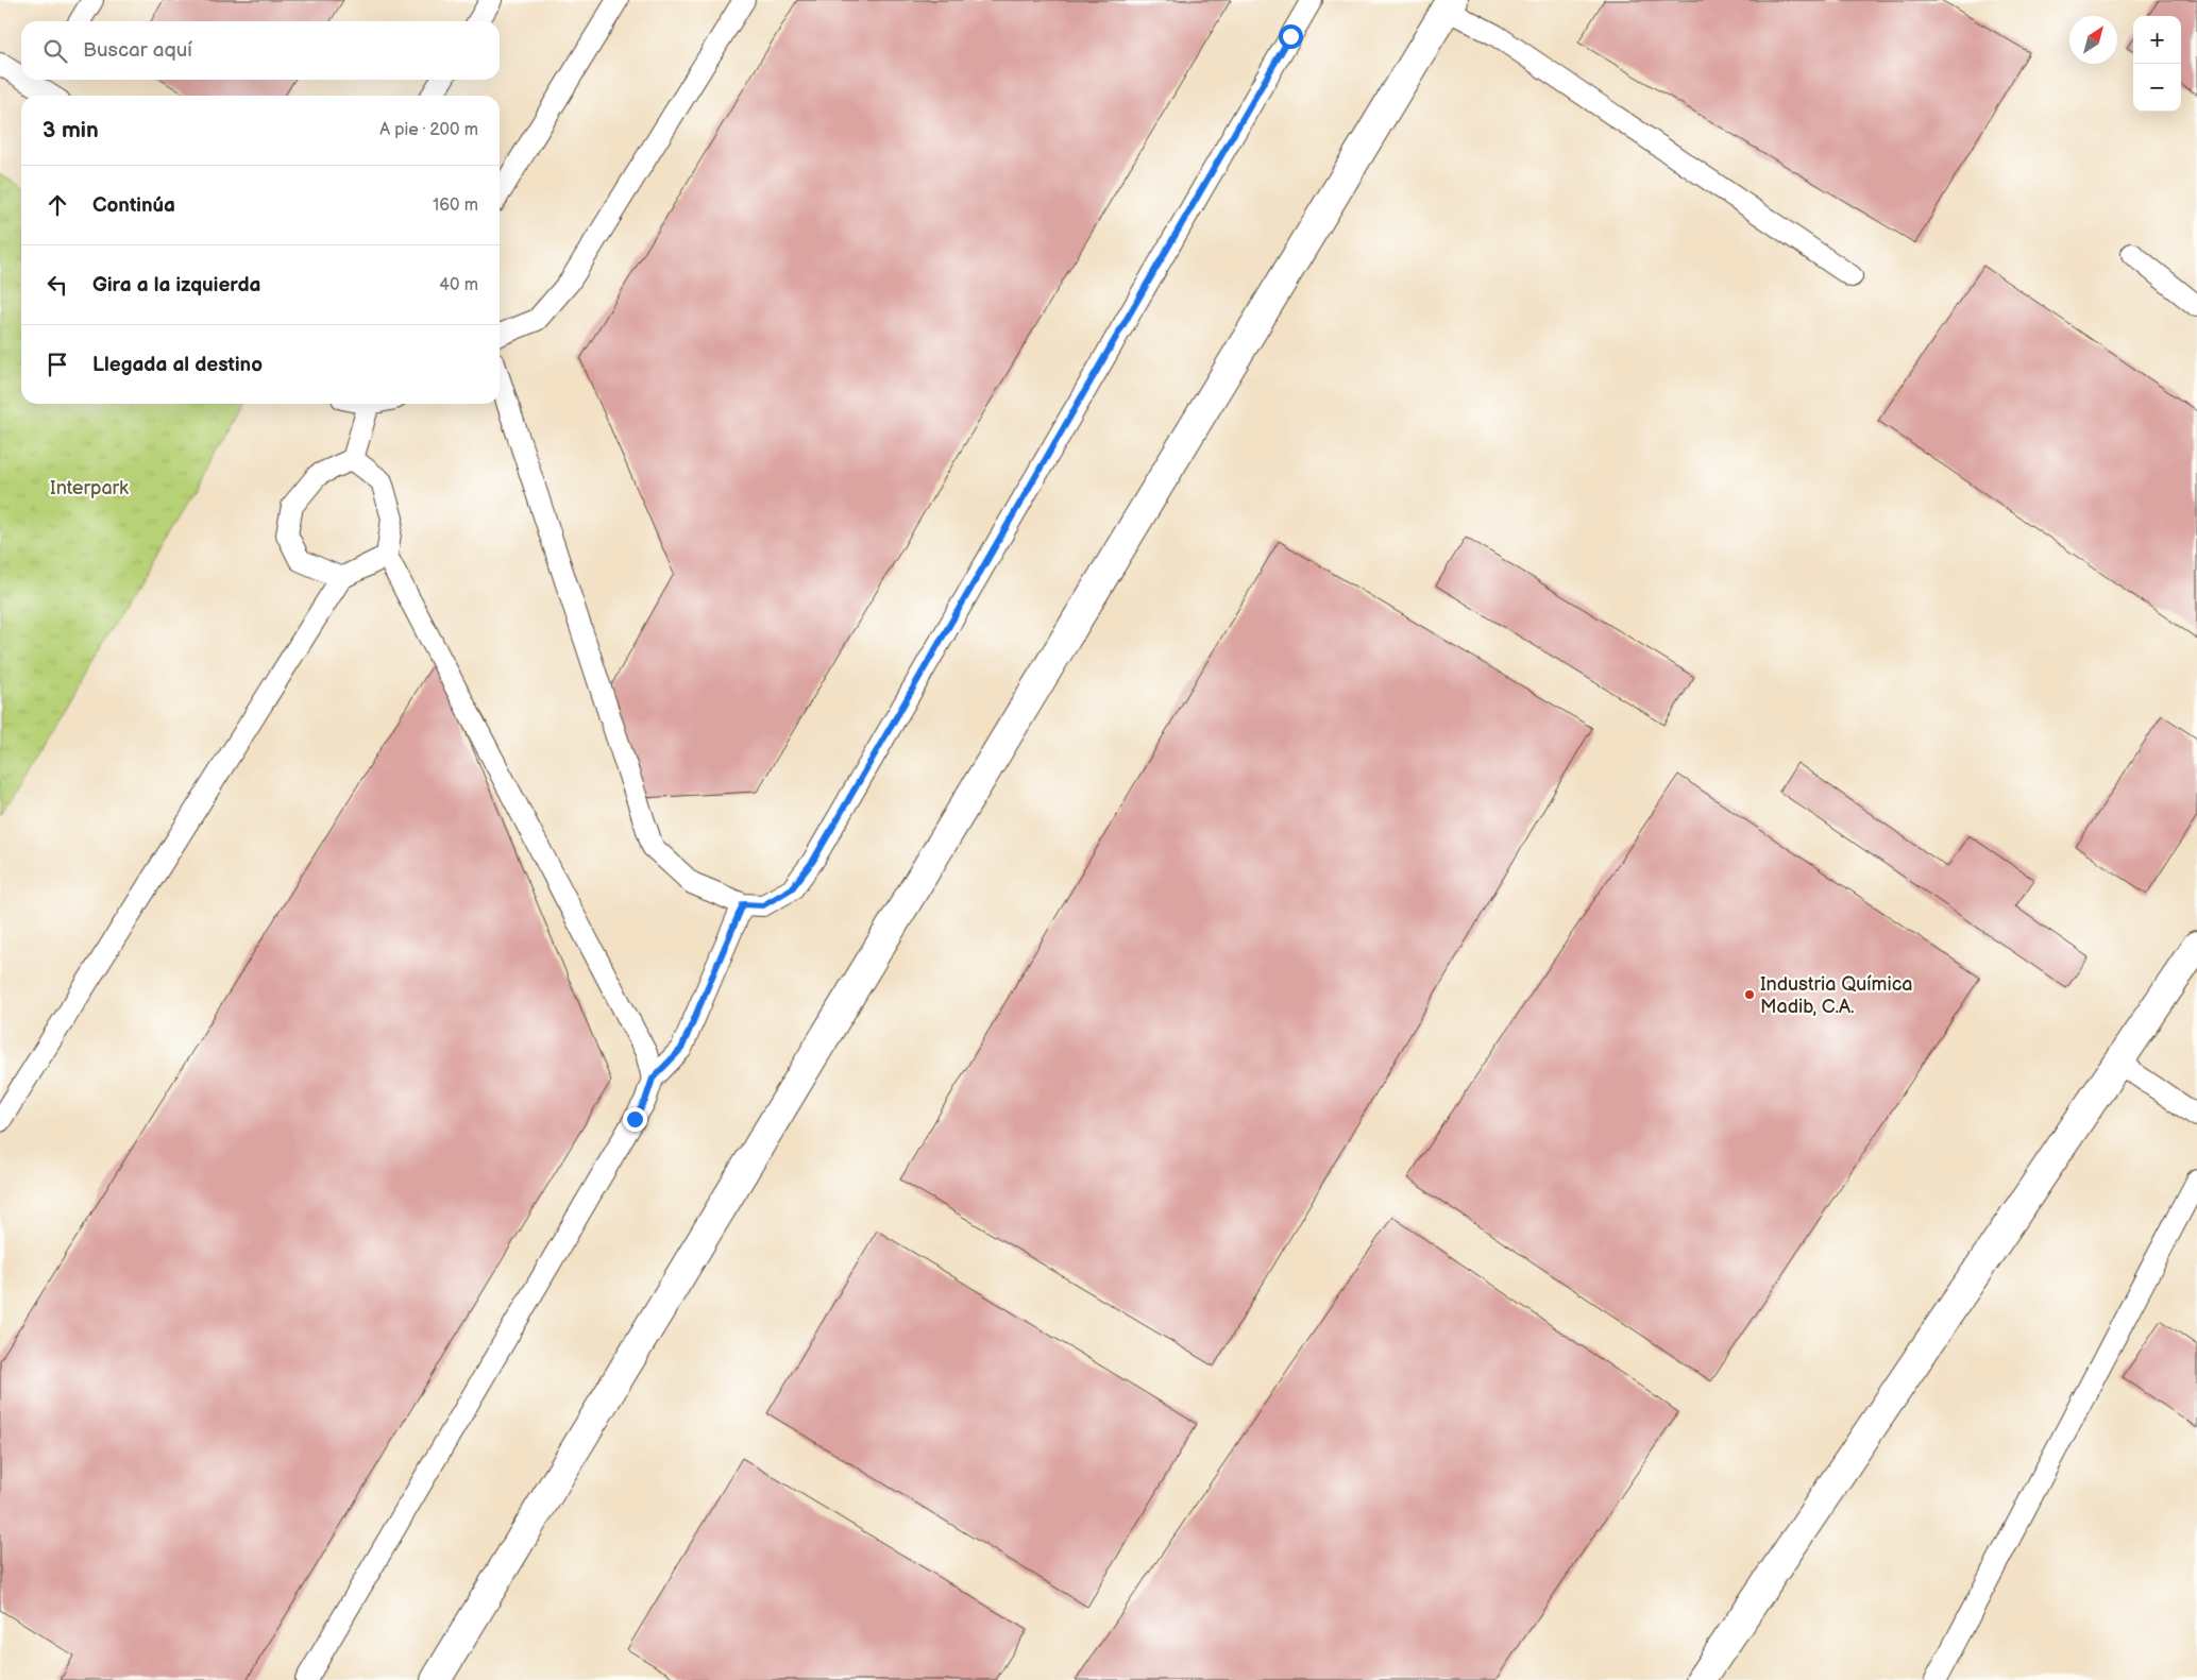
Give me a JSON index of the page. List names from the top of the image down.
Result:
{
  "parks": ["Interpark"],
  "places": ["Industria Química Madib, C.A."],
  "north": "top right",
  "page": {
    "map_buttons": ["+", "−"],
    "search": "Buscar aquí",
    "heading": ["3 min", "A pie · 200 m"],
    "list": [
      ["Continúa", "160 m"],
      ["Gira a la izquierda", "40 m"],
      "Llegada al destino"
    ]
  }
}
